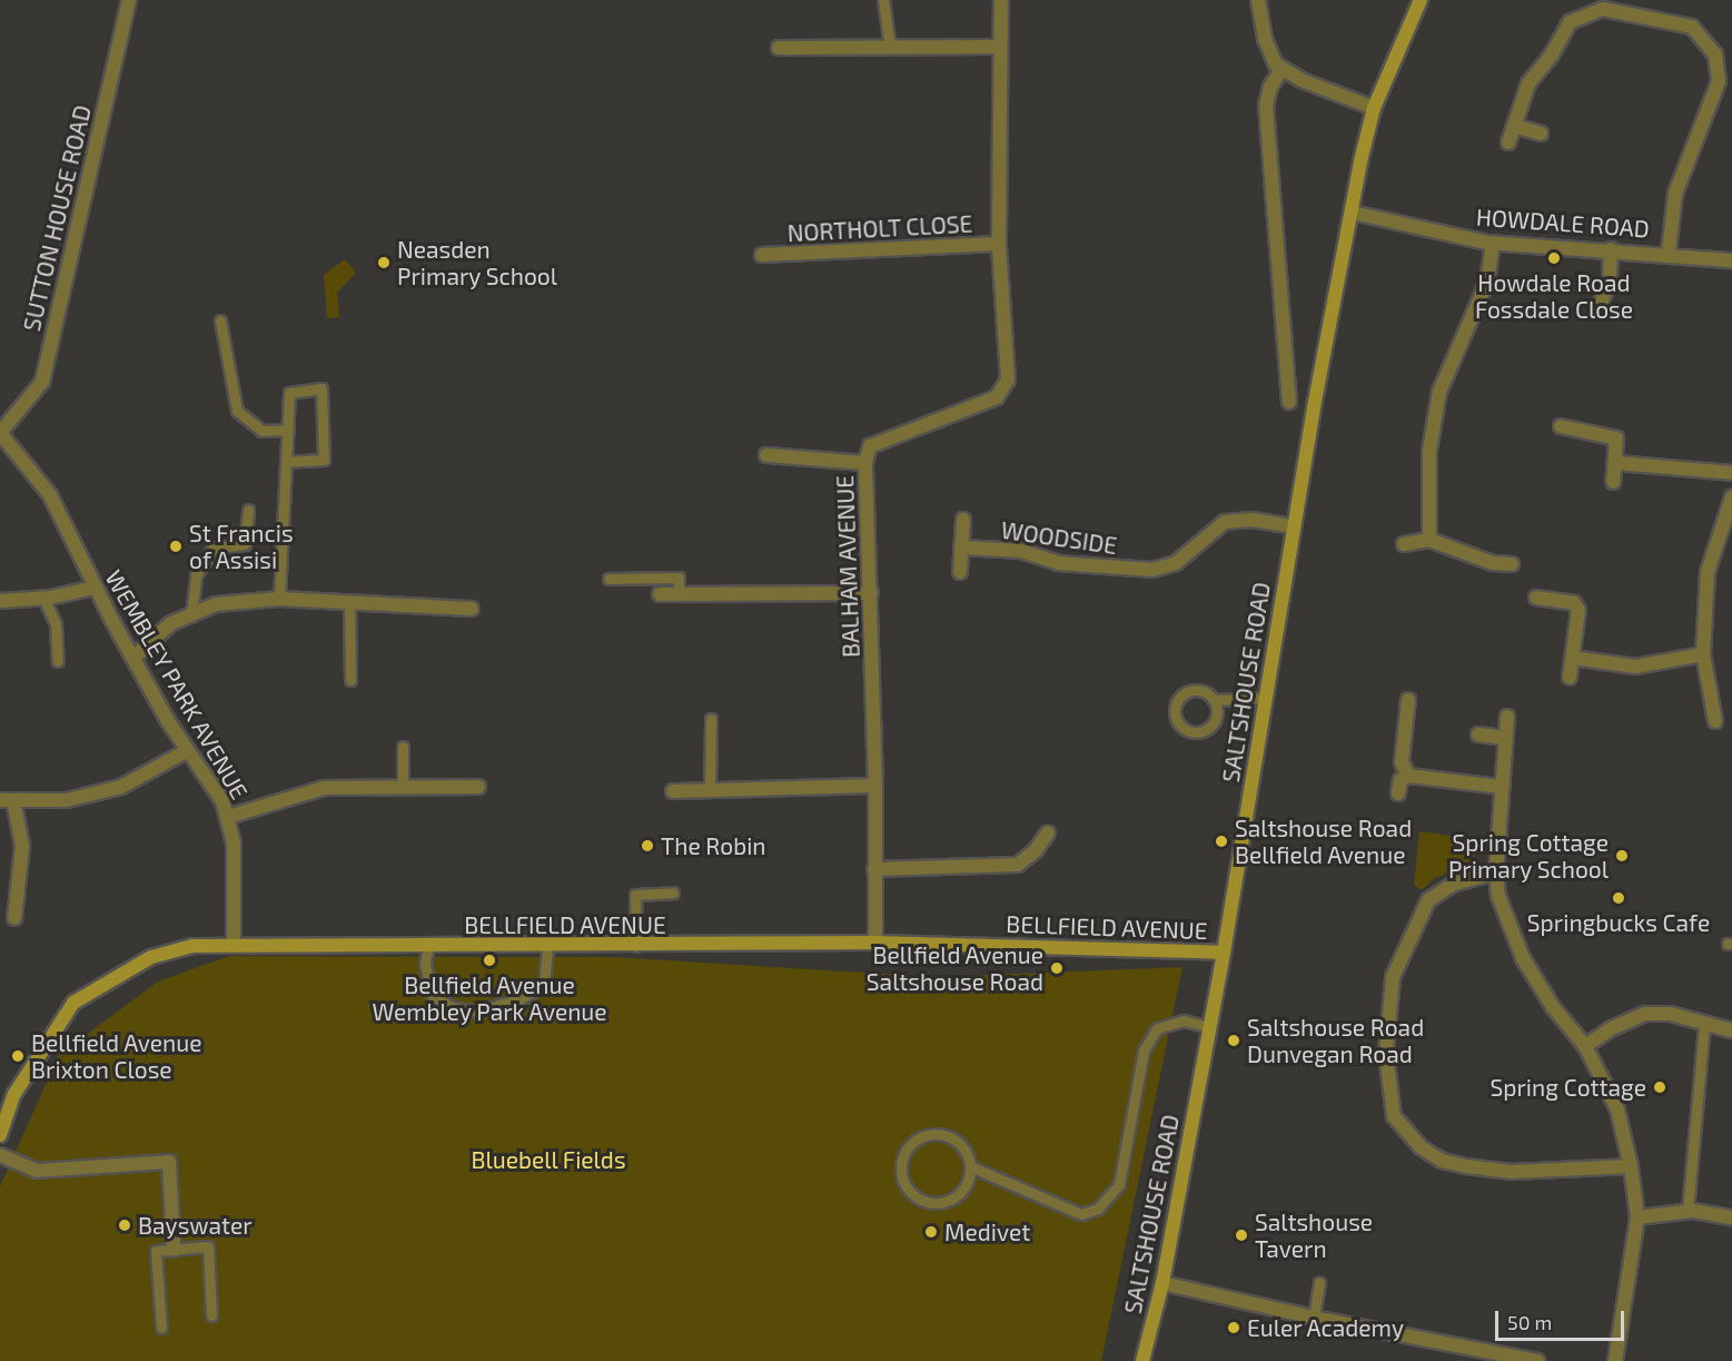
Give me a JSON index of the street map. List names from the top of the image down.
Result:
{
  "streets": {
    "main road": ["SALTSHOUSE ROAD", "BELLFIELD AVENUE"],
    "street": [
      "SUTTON HOUSE ROAD",
      "HOWDALE ROAD",
      "NORTHOLT CLOSE",
      "WOODSIDE",
      "BALHAM AVENUE",
      "WEMBLEY PARK AVENUE"
    ]
  },
  "crossings": [
    ["SUTTON HOUSE ROAD", "WEMBLEY PARK AVENUE"],
    ["HOWDALE ROAD", "SALTSHOUSE ROAD"],
    ["NORTHOLT CLOSE", "BALHAM AVENUE"],
    ["WOODSIDE", "SALTSHOUSE ROAD"],
    ["BALHAM AVENUE", "BELLFIELD AVENUE"],
    ["SALTSHOUSE ROAD", "BELLFIELD AVENUE"],
    ["WEMBLEY PARK AVENUE", "BELLFIELD AVENUE"]
  ],
  "parks": ["Bluebell Fields"],
  "places": [
    "Howdale Road Fossdale Close",
    "Neasden Primary School",
    "St Francis of Assisi",
    "Saltshouse Road Bellfield Avenue",
    "The Robin",
    "Spring Cottage Primary School",
    "Springbucks Cafe",
    "Bellfield Avenue Wembley Park Avenue",
    "Bellfield Avenue Saltshouse Road",
    "Saltshouse Road Dunvegan Road",
    "Bellfield Avenue Brixton Close",
    "Spring Cottage",
    "Bayswater",
    "Medivet",
    "Saltshouse Tavern",
    "Euler Academy"
  ],
  "scale_bar": "50 m"
}
